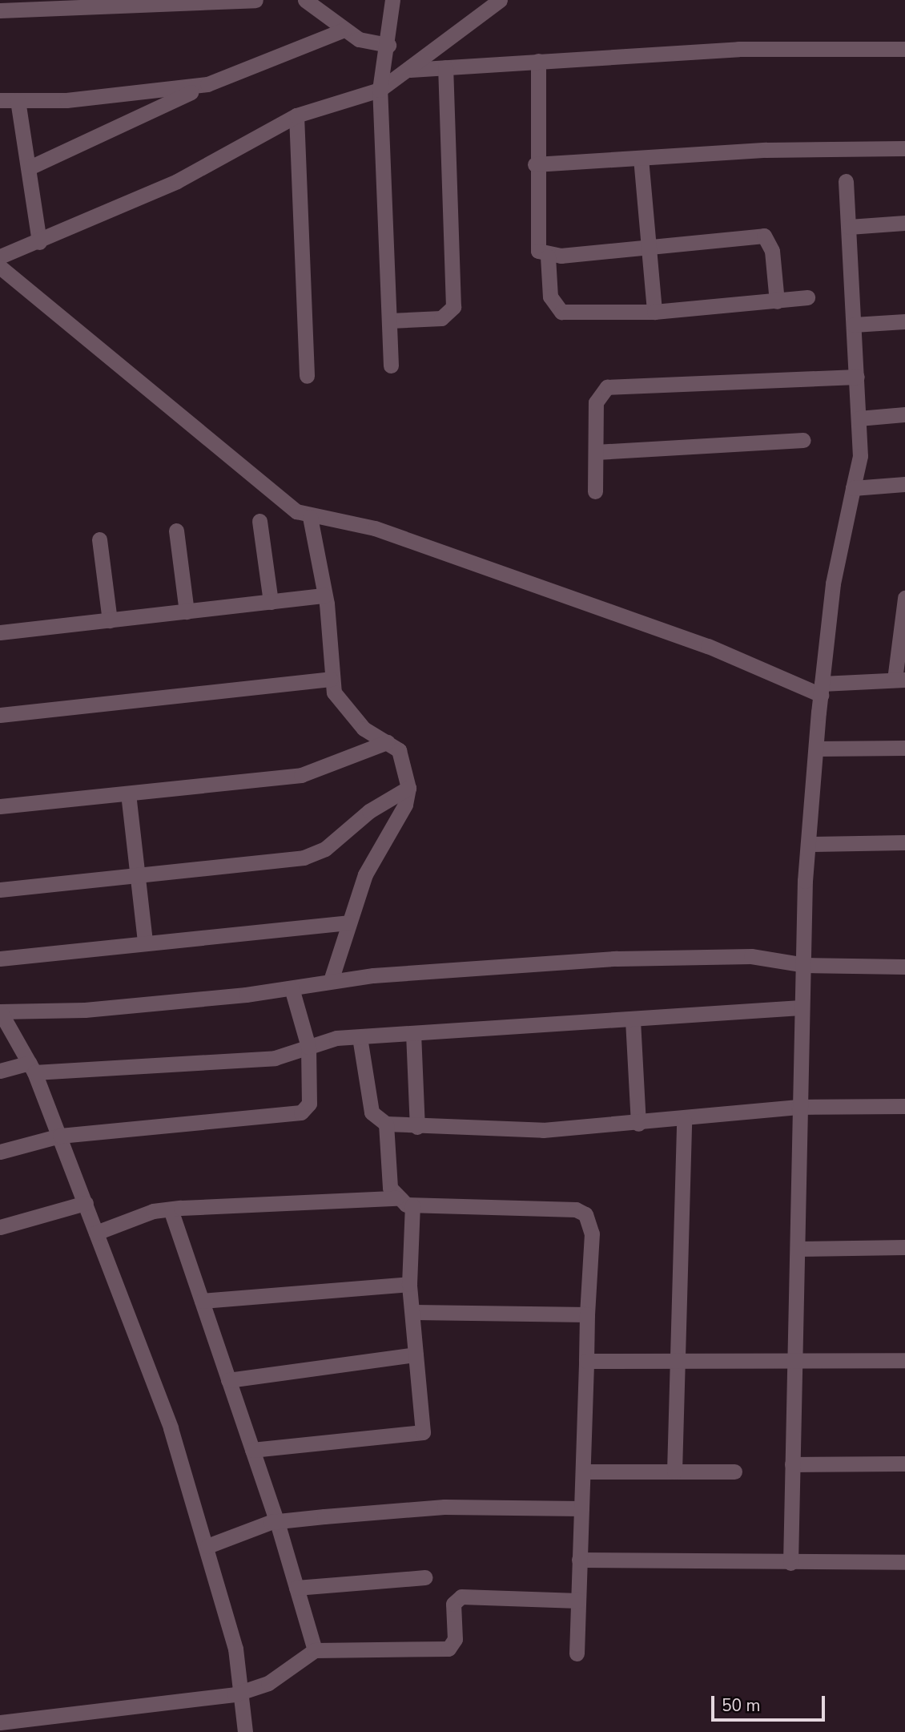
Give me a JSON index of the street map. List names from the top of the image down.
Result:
{
  "scale_bar": "50 m"
}
